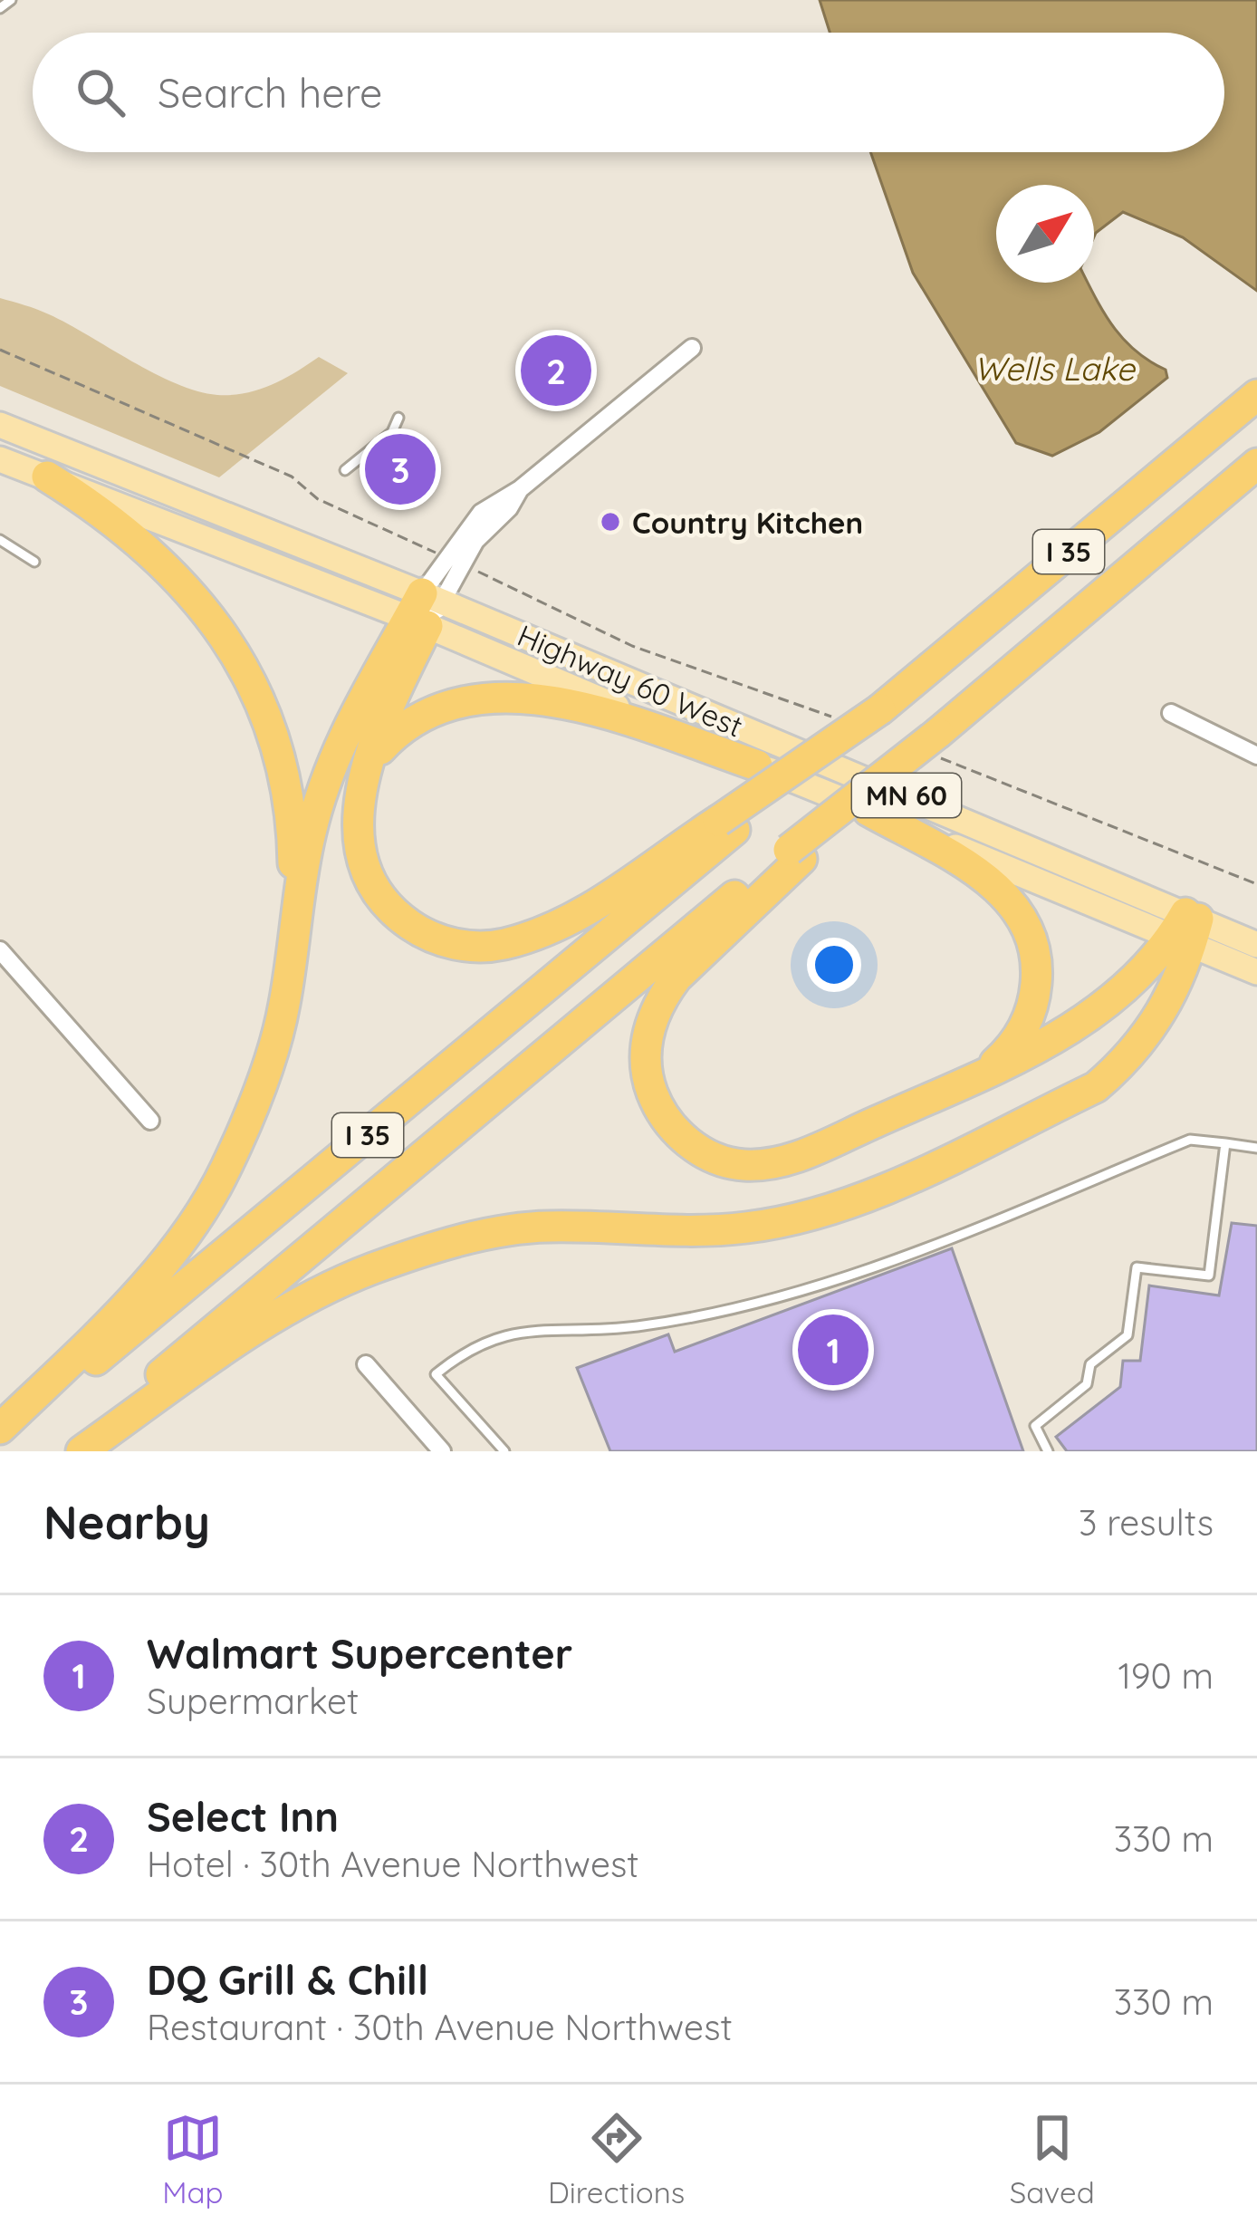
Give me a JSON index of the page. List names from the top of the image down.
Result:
{
  "streets": {
    "highway": ["I 35"],
    "main road": ["Highway 60 West", "MN 60"]
  },
  "water": ["Wells Lake"],
  "places": ["Country Kitchen"],
  "north": "top right",
  "page": {
    "search": "Search here",
    "pins": ["2", "3", "1"],
    "heading": ["Nearby", "3 results"],
    "list": [
      {
        "mark": "1",
        "name": "Walmart Supercenter",
        "note": "Supermarket",
        "value": "190 m"
      },
      {
        "mark": "2",
        "name": "Select Inn",
        "note": "Hotel · 30th Avenue Northwest",
        "value": "330 m"
      },
      {
        "mark": "3",
        "name": "DQ Grill & Chill",
        "note": "Restaurant · 30th Avenue Northwest",
        "value": "330 m"
      }
    ],
    "nav": ["Map", "Directions", "Saved"]
  }
}
